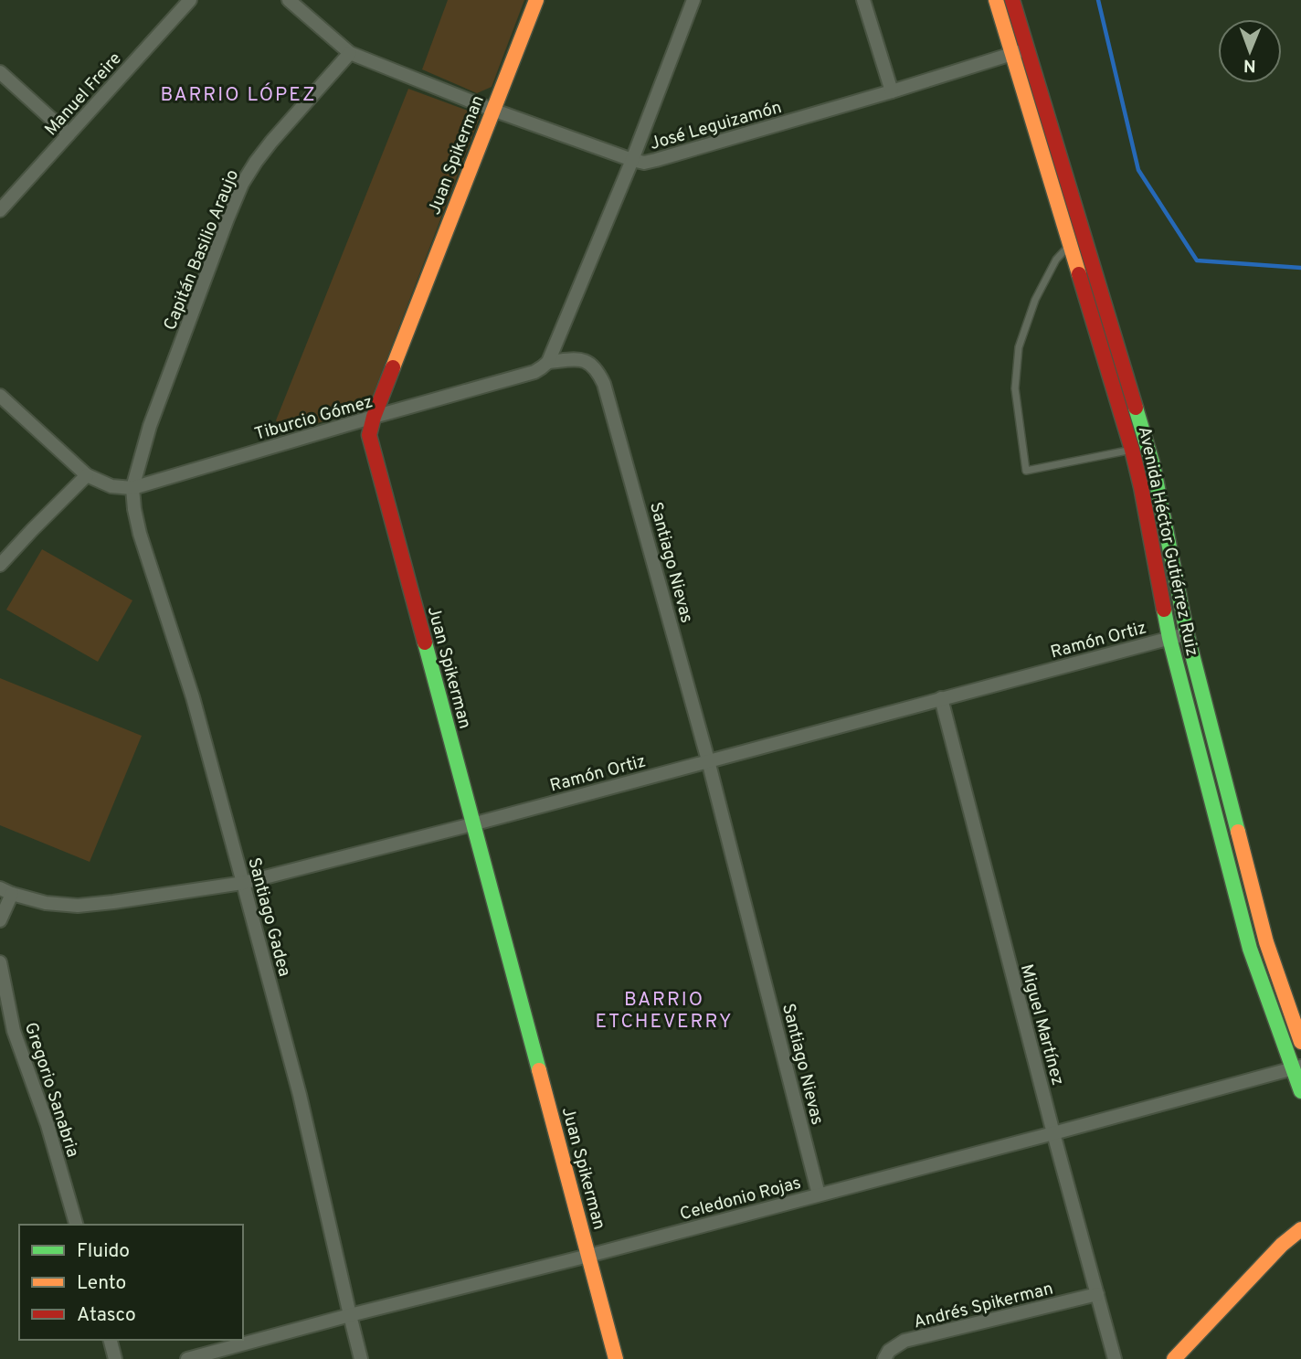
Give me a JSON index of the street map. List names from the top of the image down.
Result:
{
  "streets": {
    "street": [
      "Manuel Freire",
      "José Leguizamón",
      "Juan Spikerman",
      "Capitán Basilio Araujo",
      "Tiburcio Gómez",
      "Avenida Héctor Gutiérrez Ruiz",
      "Santiago Nievas",
      "Ramón Ortiz",
      "Santiago Gadea",
      "Miguel Martínez",
      "Gregorio Sanabria",
      "Celedonio Rojas",
      "Andrés Spikerman"
    ]
  },
  "crossings": [
    ["José Leguizamón", "Juan Spikerman"],
    ["José Leguizamón", "Capitán Basilio Araujo"],
    ["José Leguizamón", "Avenida Héctor Gutiérrez Ruiz"],
    ["Juan Spikerman", "Tiburcio Gómez"],
    ["Juan Spikerman", "Ramón Ortiz"],
    ["Juan Spikerman", "Celedonio Rojas"],
    ["Capitán Basilio Araujo", "Tiburcio Gómez"],
    ["Capitán Basilio Araujo", "Santiago Gadea"],
    ["Tiburcio Gómez", "Santiago Nievas"],
    ["Tiburcio Gómez", "Santiago Gadea"],
    ["Avenida Héctor Gutiérrez Ruiz", "Ramón Ortiz"],
    ["Avenida Héctor Gutiérrez Ruiz", "Celedonio Rojas"],
    ["Santiago Nievas", "Ramón Ortiz"],
    ["Santiago Nievas", "Celedonio Rojas"],
    ["Ramón Ortiz", "Santiago Gadea"],
    ["Ramón Ortiz", "Miguel Martínez"],
    ["Santiago Gadea", "Celedonio Rojas"],
    ["Miguel Martínez", "Celedonio Rojas"],
    ["Miguel Martínez", "Andrés Spikerman"]
  ],
  "districts": ["BARRIO LÓPEZ", "BARRIO ETCHEVERRY"],
  "legend": ["Fluido", "Lento", "Atasco"],
  "north": "bottom"
}
